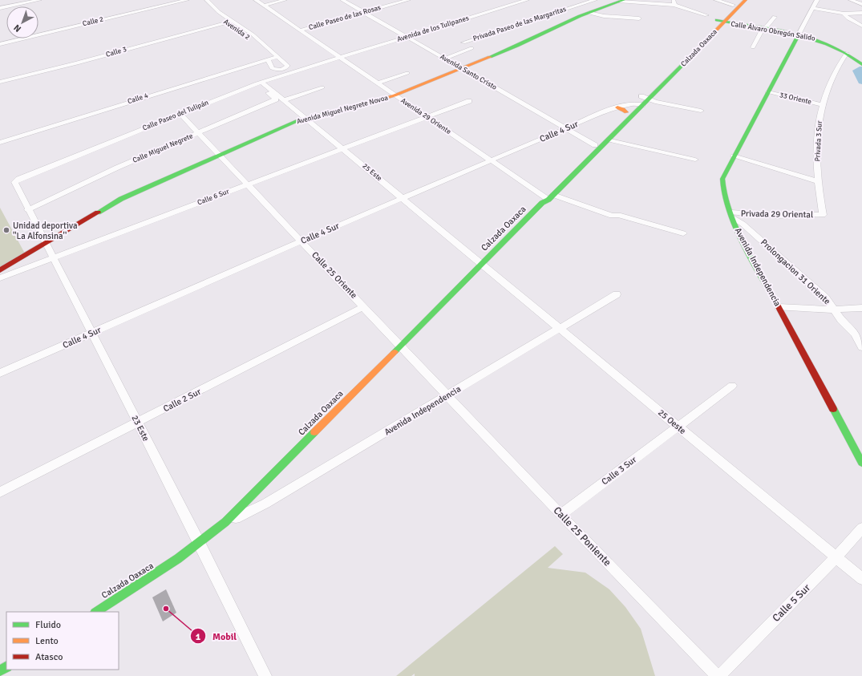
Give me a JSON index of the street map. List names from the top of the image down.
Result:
{
  "streets": {
    "main road": [
      "Calle Álvaro Obregón Salido",
      "Calzada Oaxaca",
      "Avenida Miguel Negrete Novoa",
      "Avenida Independencia"
    ],
    "street": [
      "Calle Paseo de las Rosas",
      "Calle 2",
      "Privada Paseo de las Margaritas",
      "Avenida de los Tulipanes",
      "Avenida 2",
      "Calle 3",
      "Avenida Santo Cristo",
      "Calle 4",
      "33 Oriente",
      "Calle Paseo del Tulipán",
      "Avenida 29 Oriente",
      "Calle 4 Sur",
      "Privada 3 Sur",
      "Calle Miguel Negrete",
      "25 Este",
      "Calle 6 Sur",
      "Privada 29 Oriental",
      "Prolongacion 31 Oriente",
      "Calle 25 Oriente",
      "Calle 2 Sur",
      "25 Oeste",
      "23 Este",
      "Calle 3 Sur",
      "Calle 25 Poniente",
      "Calle 5 Sur"
    ]
  },
  "crossings": [
    ["Calle Paseo de las Rosas", "Avenida Santo Cristo"],
    ["Calle Paseo de las Rosas", "Avenida 29 Oriente"],
    ["Privada Paseo de las Margaritas", "Avenida Santo Cristo"],
    ["Avenida de los Tulipanes", "Avenida Santo Cristo"],
    ["Avenida de los Tulipanes", "Calle Paseo del Tulipán"],
    ["Avenida de los Tulipanes", "Avenida 29 Oriente"],
    ["Avenida 2", "Calle 3"],
    ["Avenida 2", "Calle 4"],
    ["Calle Álvaro Obregón Salido", "Calzada Oaxaca"],
    ["Calle Álvaro Obregón Salido", "Privada 3 Sur"],
    ["Calle Álvaro Obregón Salido", "Avenida Independencia"],
    ["Calzada Oaxaca", "Avenida Santo Cristo"],
    ["Calzada Oaxaca", "Avenida 29 Oriente"],
    ["Calzada Oaxaca", "Calle 4 Sur"],
    ["Calzada Oaxaca", "25 Este"],
    ["Calzada Oaxaca", "Avenida Independencia"],
    ["Calzada Oaxaca", "Calle 25 Oriente"],
    ["Calzada Oaxaca", "25 Oeste"],
    ["Calzada Oaxaca", "23 Este"],
    ["Avenida Santo Cristo", "Avenida Miguel Negrete Novoa"],
    ["Avenida Santo Cristo", "Calle 4 Sur"],
    ["33 Oriente", "Privada 3 Sur"],
    ["33 Oriente", "Avenida Independencia"],
    ["Avenida Miguel Negrete Novoa", "Avenida 29 Oriente"],
    ["Avenida Miguel Negrete Novoa", "25 Este"],
    ["Avenida Miguel Negrete Novoa", "Calle 25 Oriente"],
    ["Avenida Miguel Negrete Novoa", "23 Este"],
    ["Calle Paseo del Tulipán", "Avenida 29 Oriente"],
    ["Calle Paseo del Tulipán", "Calle Miguel Negrete"],
    ["Calle Paseo del Tulipán", "25 Este"],
    ["Calle Paseo del Tulipán", "Calle 25 Oriente"],
    ["Calle Paseo del Tulipán", "23 Este"],
    ["Avenida 29 Oriente", "Calle 4 Sur"],
    ["Avenida 29 Oriente", "Calle 6 Sur"],
    ["Calle 4 Sur", "25 Este"],
    ["Calle 4 Sur", "Calle 25 Oriente"],
    ["Calle 4 Sur", "23 Este"],
    ["Privada 3 Sur", "Privada 29 Oriental"],
    ["Calle Miguel Negrete", "25 Este"],
    ["Calle Miguel Negrete", "Calle 25 Oriente"],
    ["Calle Miguel Negrete", "23 Este"],
    ["25 Este", "Calle 6 Sur"],
    ["25 Este", "25 Oeste"],
    ["Calle 6 Sur", "Calle 25 Oriente"],
    ["Calle 6 Sur", "23 Este"],
    ["Privada 29 Oriental", "Avenida Independencia"],
    ["Privada 29 Oriental", "Prolongacion 31 Oriente"],
    ["Avenida Independencia", "Prolongacion 31 Oriente"],
    ["Avenida Independencia", "Calle 25 Oriente"],
    ["Avenida Independencia", "25 Oeste"],
    ["Avenida Independencia", "Calle 25 Poniente"],
    ["Calle 25 Oriente", "Calle 2 Sur"],
    ["Calle 25 Oriente", "Calle 25 Poniente"],
    ["Calle 2 Sur", "23 Este"],
    ["25 Oeste", "Calle 3 Sur"],
    ["25 Oeste", "Calle 5 Sur"],
    ["Calle 3 Sur", "Calle 25 Poniente"]
  ],
  "places": ["Unidad deportiva ''La Alfonsina''", "Mobil"],
  "legend": ["Fluido", "Lento", "Atasco"],
  "north": "bottom left"
}
